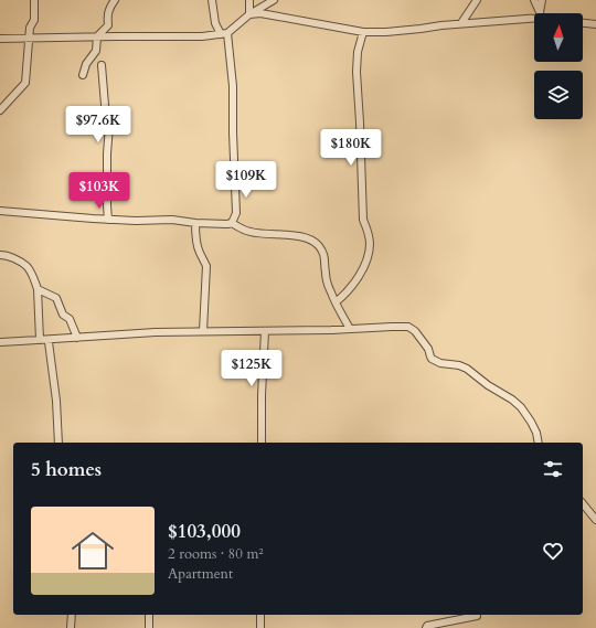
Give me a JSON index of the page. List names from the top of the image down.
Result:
{
  "north": "top",
  "page": {
    "price": [
      "$97.6K",
      "$180K",
      "$109K",
      "$103K",
      "$125K"
    ],
    "heading": "5 homes",
    "list": [
      {
        "name": "$103,000",
        "note": "2 rooms · 80 m² · Apartment"
      }
    ]
  }
}
